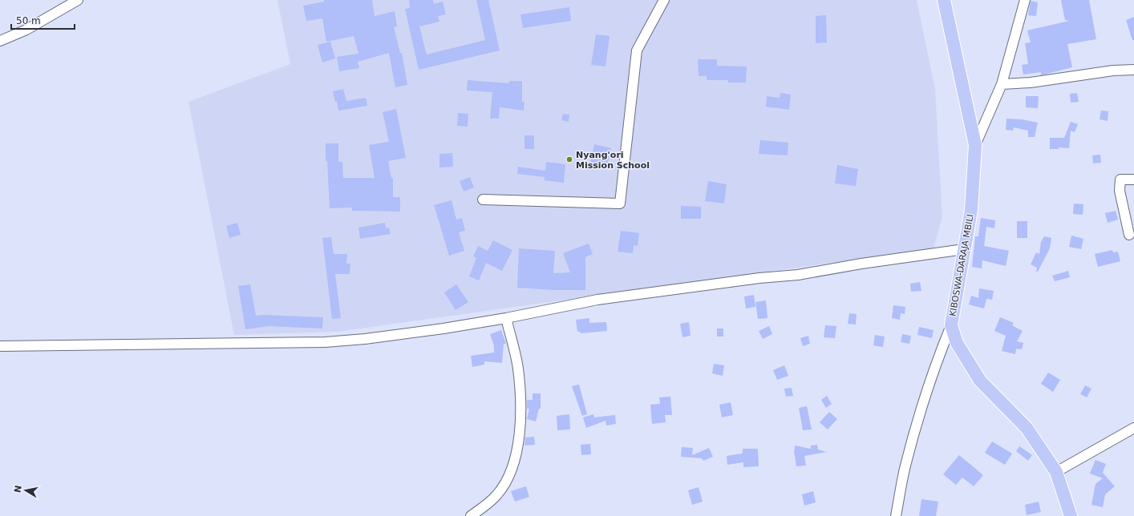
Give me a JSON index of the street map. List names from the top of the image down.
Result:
{
  "streets": {
    "main road": ["KIBOSWA-DARAJA MBILI"]
  },
  "places": ["Nyang'ori Mission School"],
  "scale_bar": "50 m",
  "north": "left"
}
